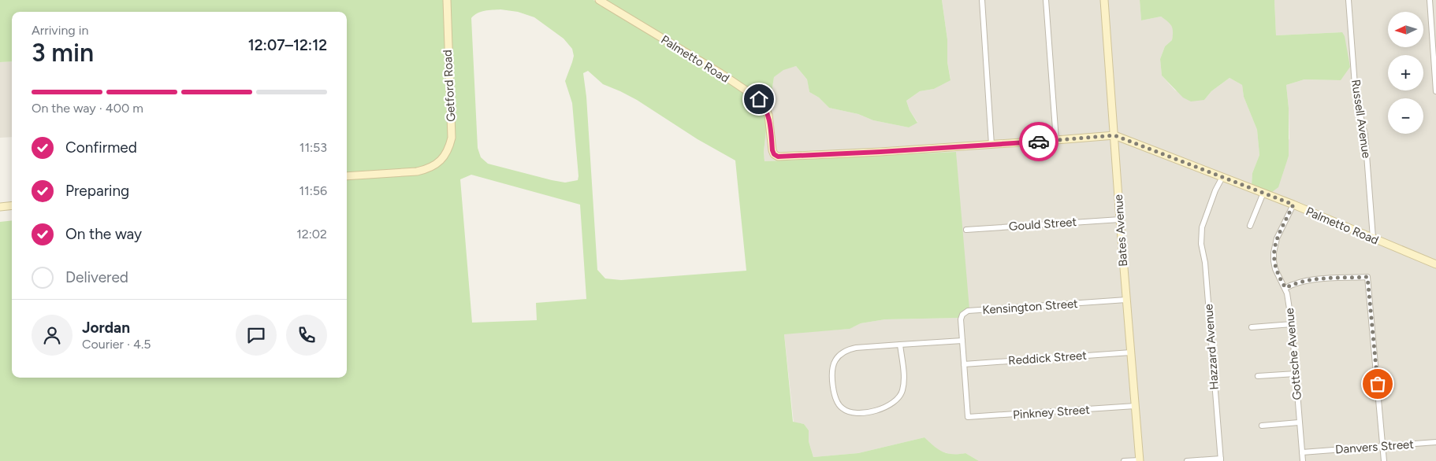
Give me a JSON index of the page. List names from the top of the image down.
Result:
{
  "streets": {
    "street": [
      "Palmetto Road",
      "Getford Road",
      "Russell Avenue",
      "Gould Street",
      "Bates Avenue",
      "Kensington Street",
      "Hazzard Avenue",
      "Gottsche Avenue",
      "Reddick Street",
      "Pinkney Street",
      "Danvers Street"
    ]
  },
  "crossings": [
    ["Palmetto Road", "Russell Avenue"],
    ["Palmetto Road", "Bates Avenue"],
    ["Palmetto Road", "Hazzard Avenue"],
    ["Palmetto Road", "Gottsche Avenue"],
    ["Gould Street", "Bates Avenue"],
    ["Bates Avenue", "Kensington Street"],
    ["Bates Avenue", "Reddick Street"],
    ["Bates Avenue", "Pinkney Street"],
    ["Kensington Street", "Reddick Street"],
    ["Kensington Street", "Pinkney Street"],
    ["Gottsche Avenue", "Danvers Street"]
  ],
  "north": "left",
  "page": {
    "map_buttons": ["+", "−"],
    "heading": ["3 min", "Arriving in", "12:07–12:12"],
    "panel": ["Jordan", "Courier · 4.5"],
    "bar": "On the way · 400 m",
    "list": [
      ["Confirmed", "11:53"],
      ["Preparing", "11:56"],
      ["On the way", "12:02"],
      "Delivered"
    ]
  }
}
